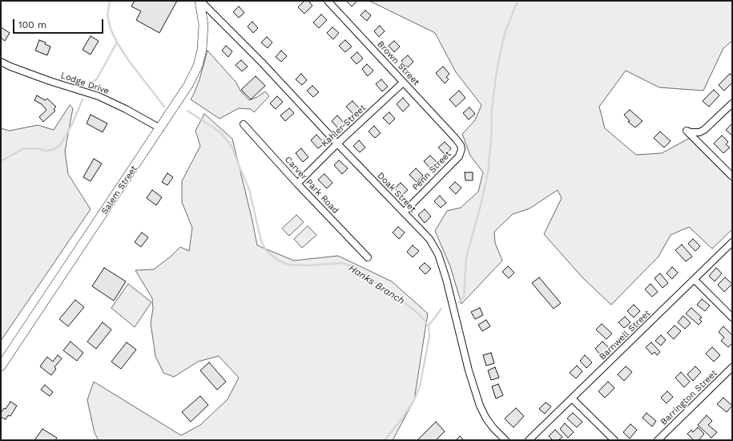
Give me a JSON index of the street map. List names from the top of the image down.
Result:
{
  "streets": {
    "main road": ["Salem Street"],
    "street": [
      "Brown Street",
      "Lodge Drive",
      "Kahler Street",
      "Penn Street",
      "Carver Park Road",
      "Doak Street",
      "Barnwell Street",
      "Barrington Street"
    ]
  },
  "crossings": [
    ["Brown Street", "Kahler Street"],
    ["Brown Street", "Penn Street"],
    ["Lodge Drive", "Salem Street"],
    ["Kahler Street", "Carver Park Road"],
    ["Kahler Street", "Doak Street"],
    ["Penn Street", "Doak Street"],
    ["Salem Street", "Doak Street"]
  ],
  "water": ["Hanks Branch"],
  "scale_bar": "100 m"
}
